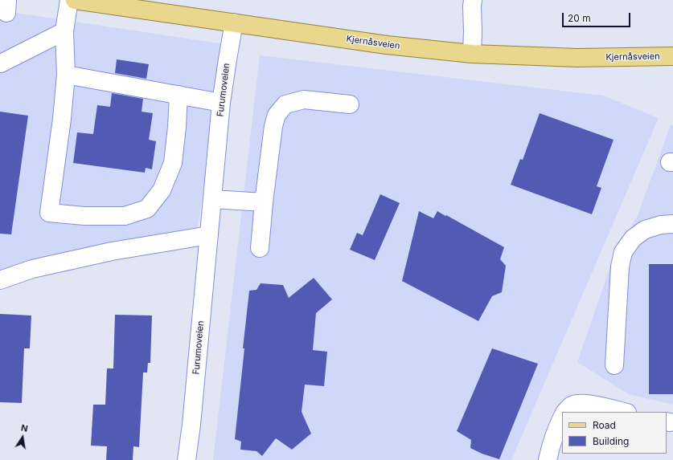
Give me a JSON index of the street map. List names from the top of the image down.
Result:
{
  "streets": {
    "main road": ["Kjernåsveien"],
    "street": ["Furumoveien"]
  },
  "crossings": [
    ["Kjernåsveien", "Furumoveien"]
  ],
  "legend": ["Road", "Building"],
  "scale_bar": "20 m",
  "north": "top"
}
